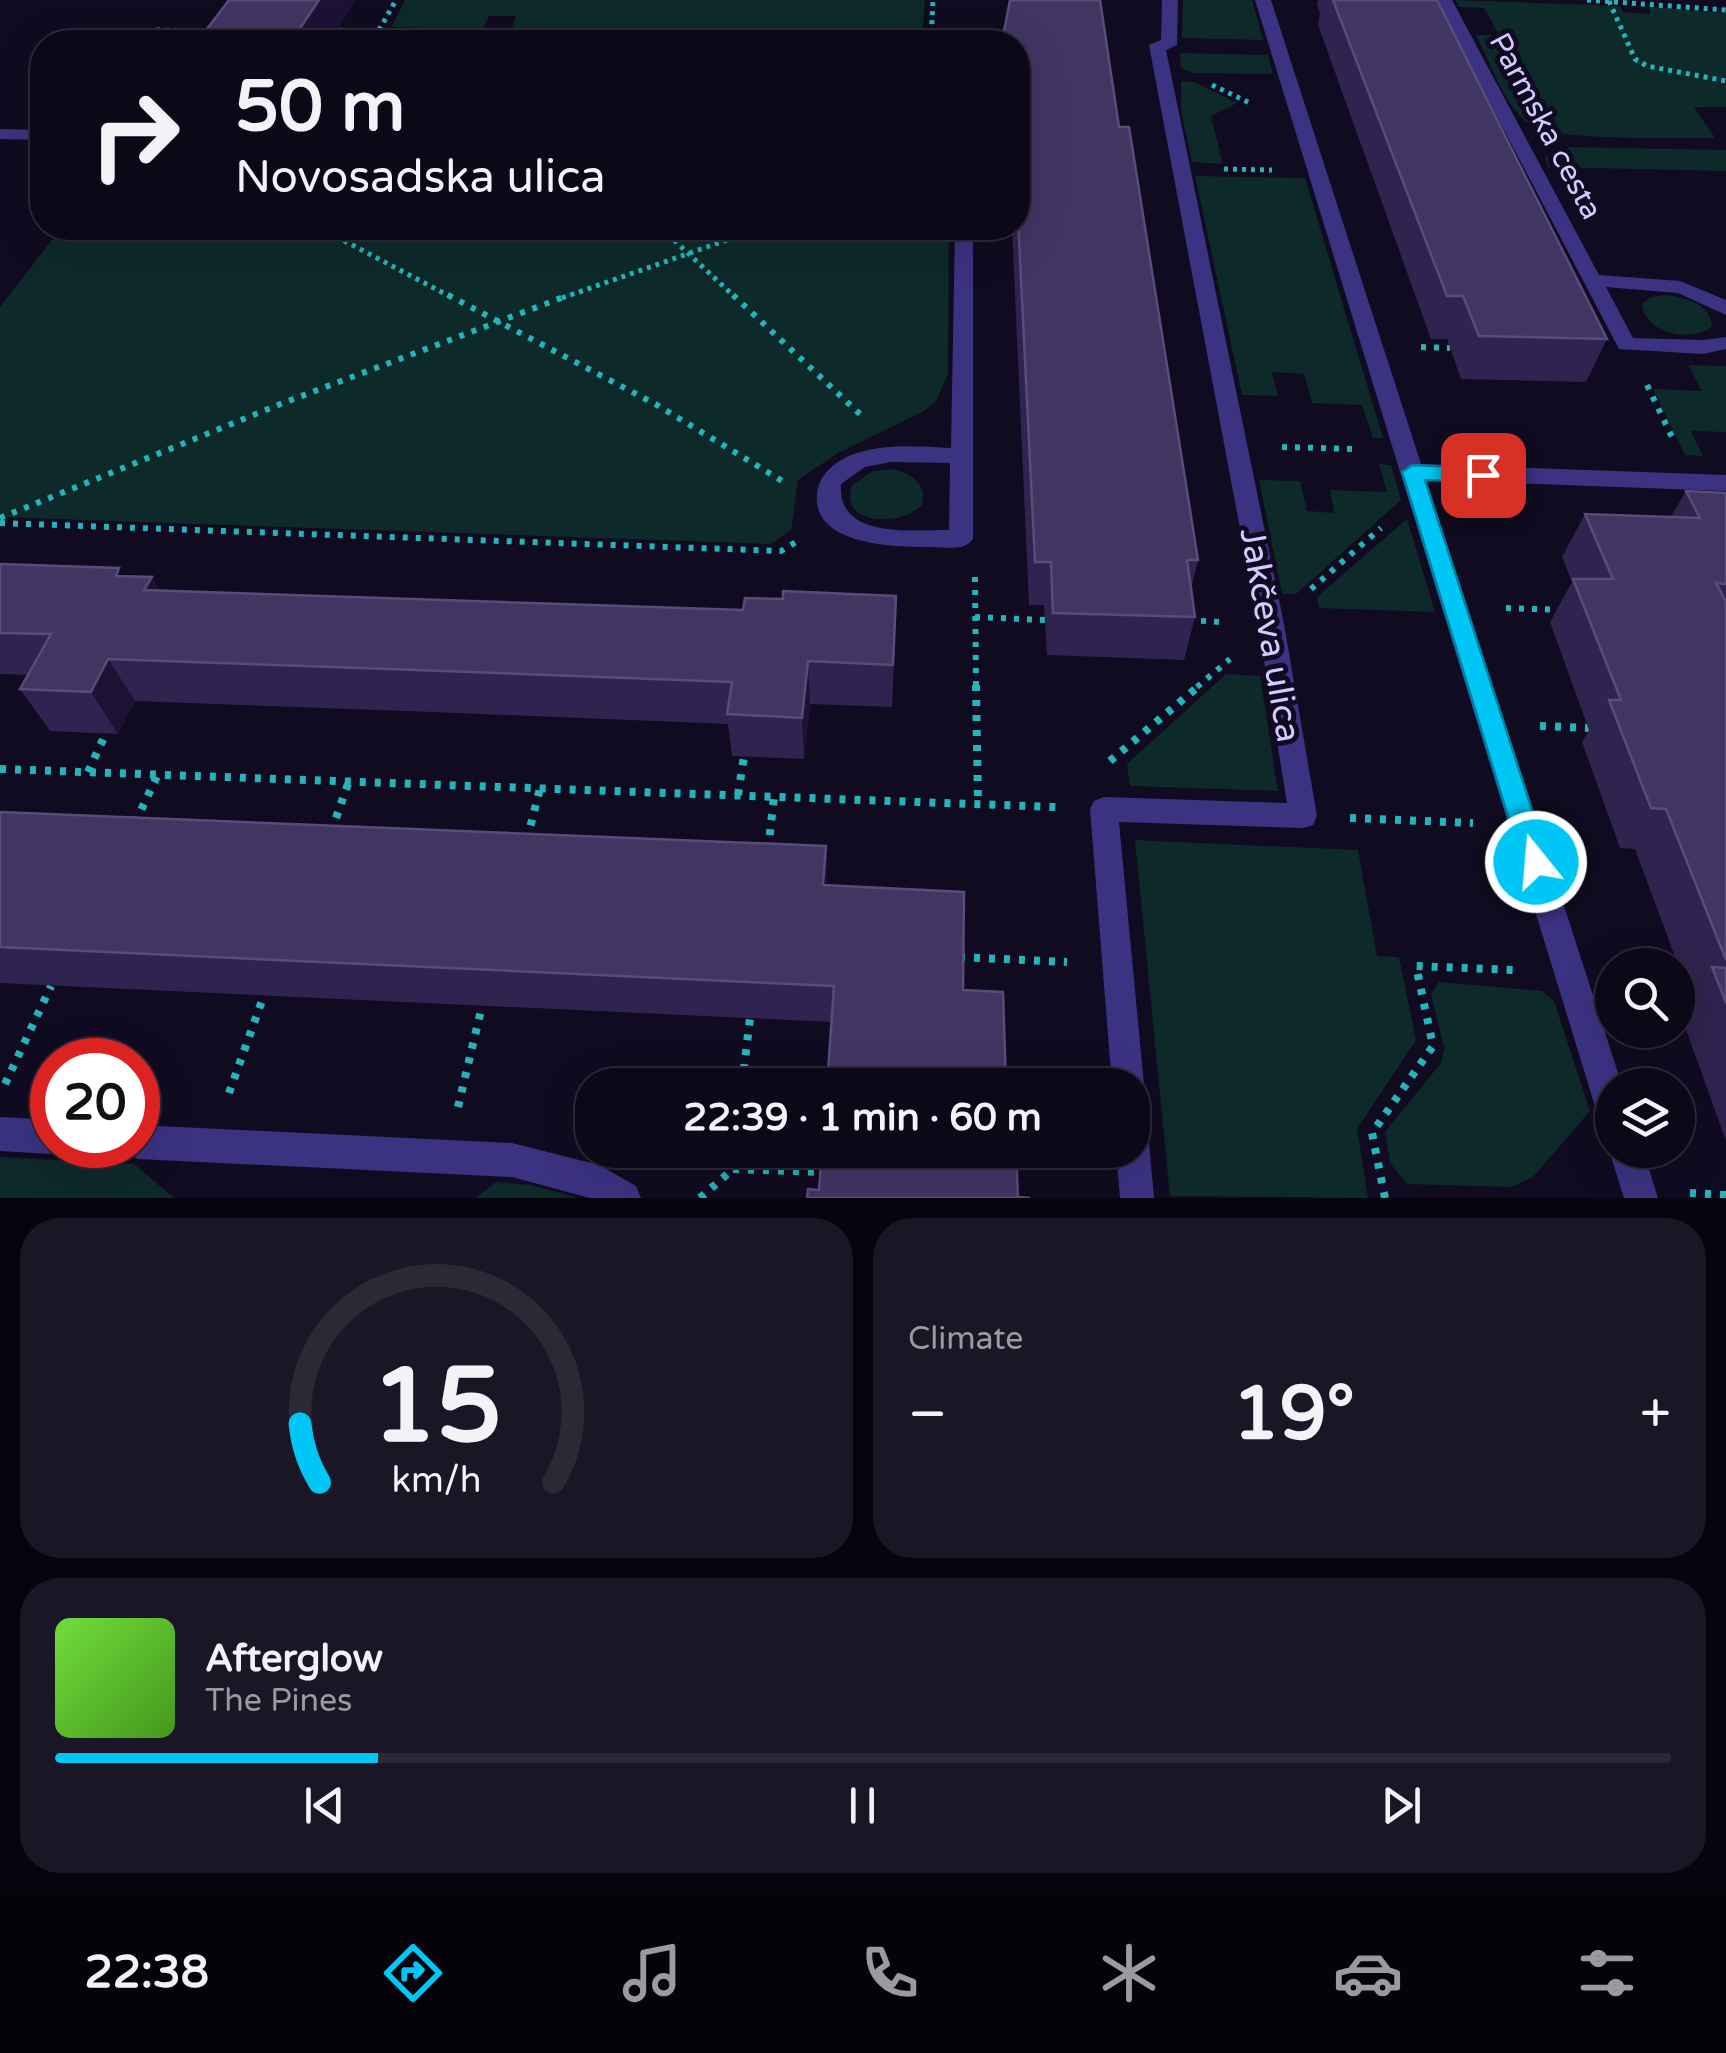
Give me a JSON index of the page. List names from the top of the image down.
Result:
{
  "streets": {
    "street": ["Parmska cesta", "Jakčeva ulica"]
  },
  "page": {
    "turn": ["50 m", "Novosadska ulica"],
    "limit": "20",
    "trip": "22:39 · 1 min · 60 m",
    "tile": "Climate",
    "heat": ["−", "19°", "+"],
    "song": ["Afterglow", "The Pines"],
    "tabs": "22:38",
    "gauge": ["15", "km/h"]
  }
}
